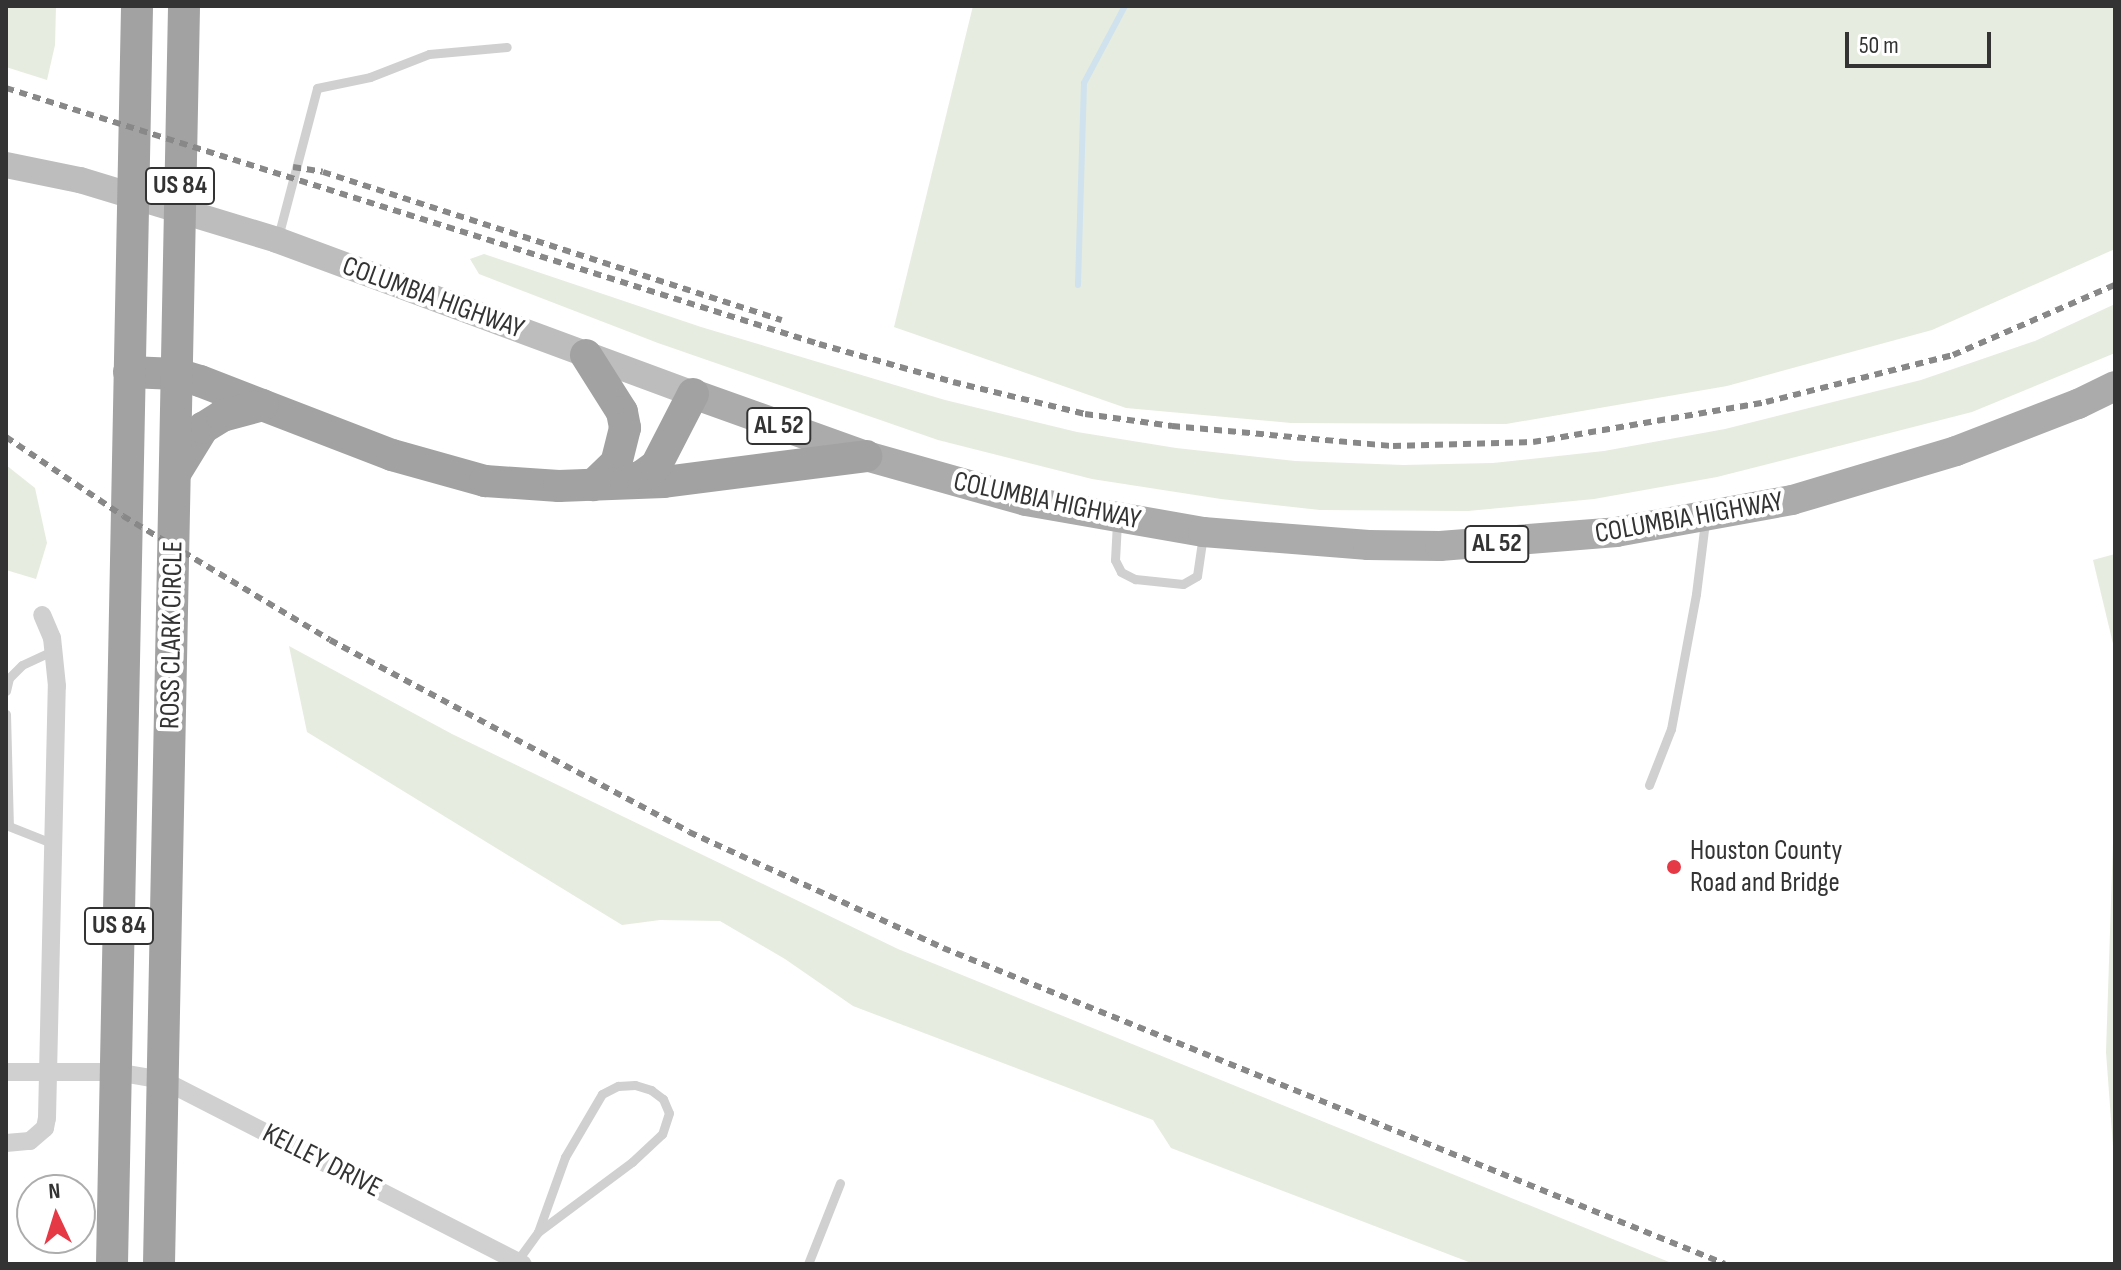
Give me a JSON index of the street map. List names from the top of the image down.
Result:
{
  "streets": {
    "highway": ["US 84", "ROSS CLARK CIRCLE"],
    "main road": ["COLUMBIA HIGHWAY", "AL 52"],
    "street": ["KELLEY DRIVE"]
  },
  "crossings": [
    ["ROSS CLARK CIRCLE", "KELLEY DRIVE"]
  ],
  "places": ["Houston County Road and Bridge"],
  "scale_bar": "50 m",
  "north": "top"
}
